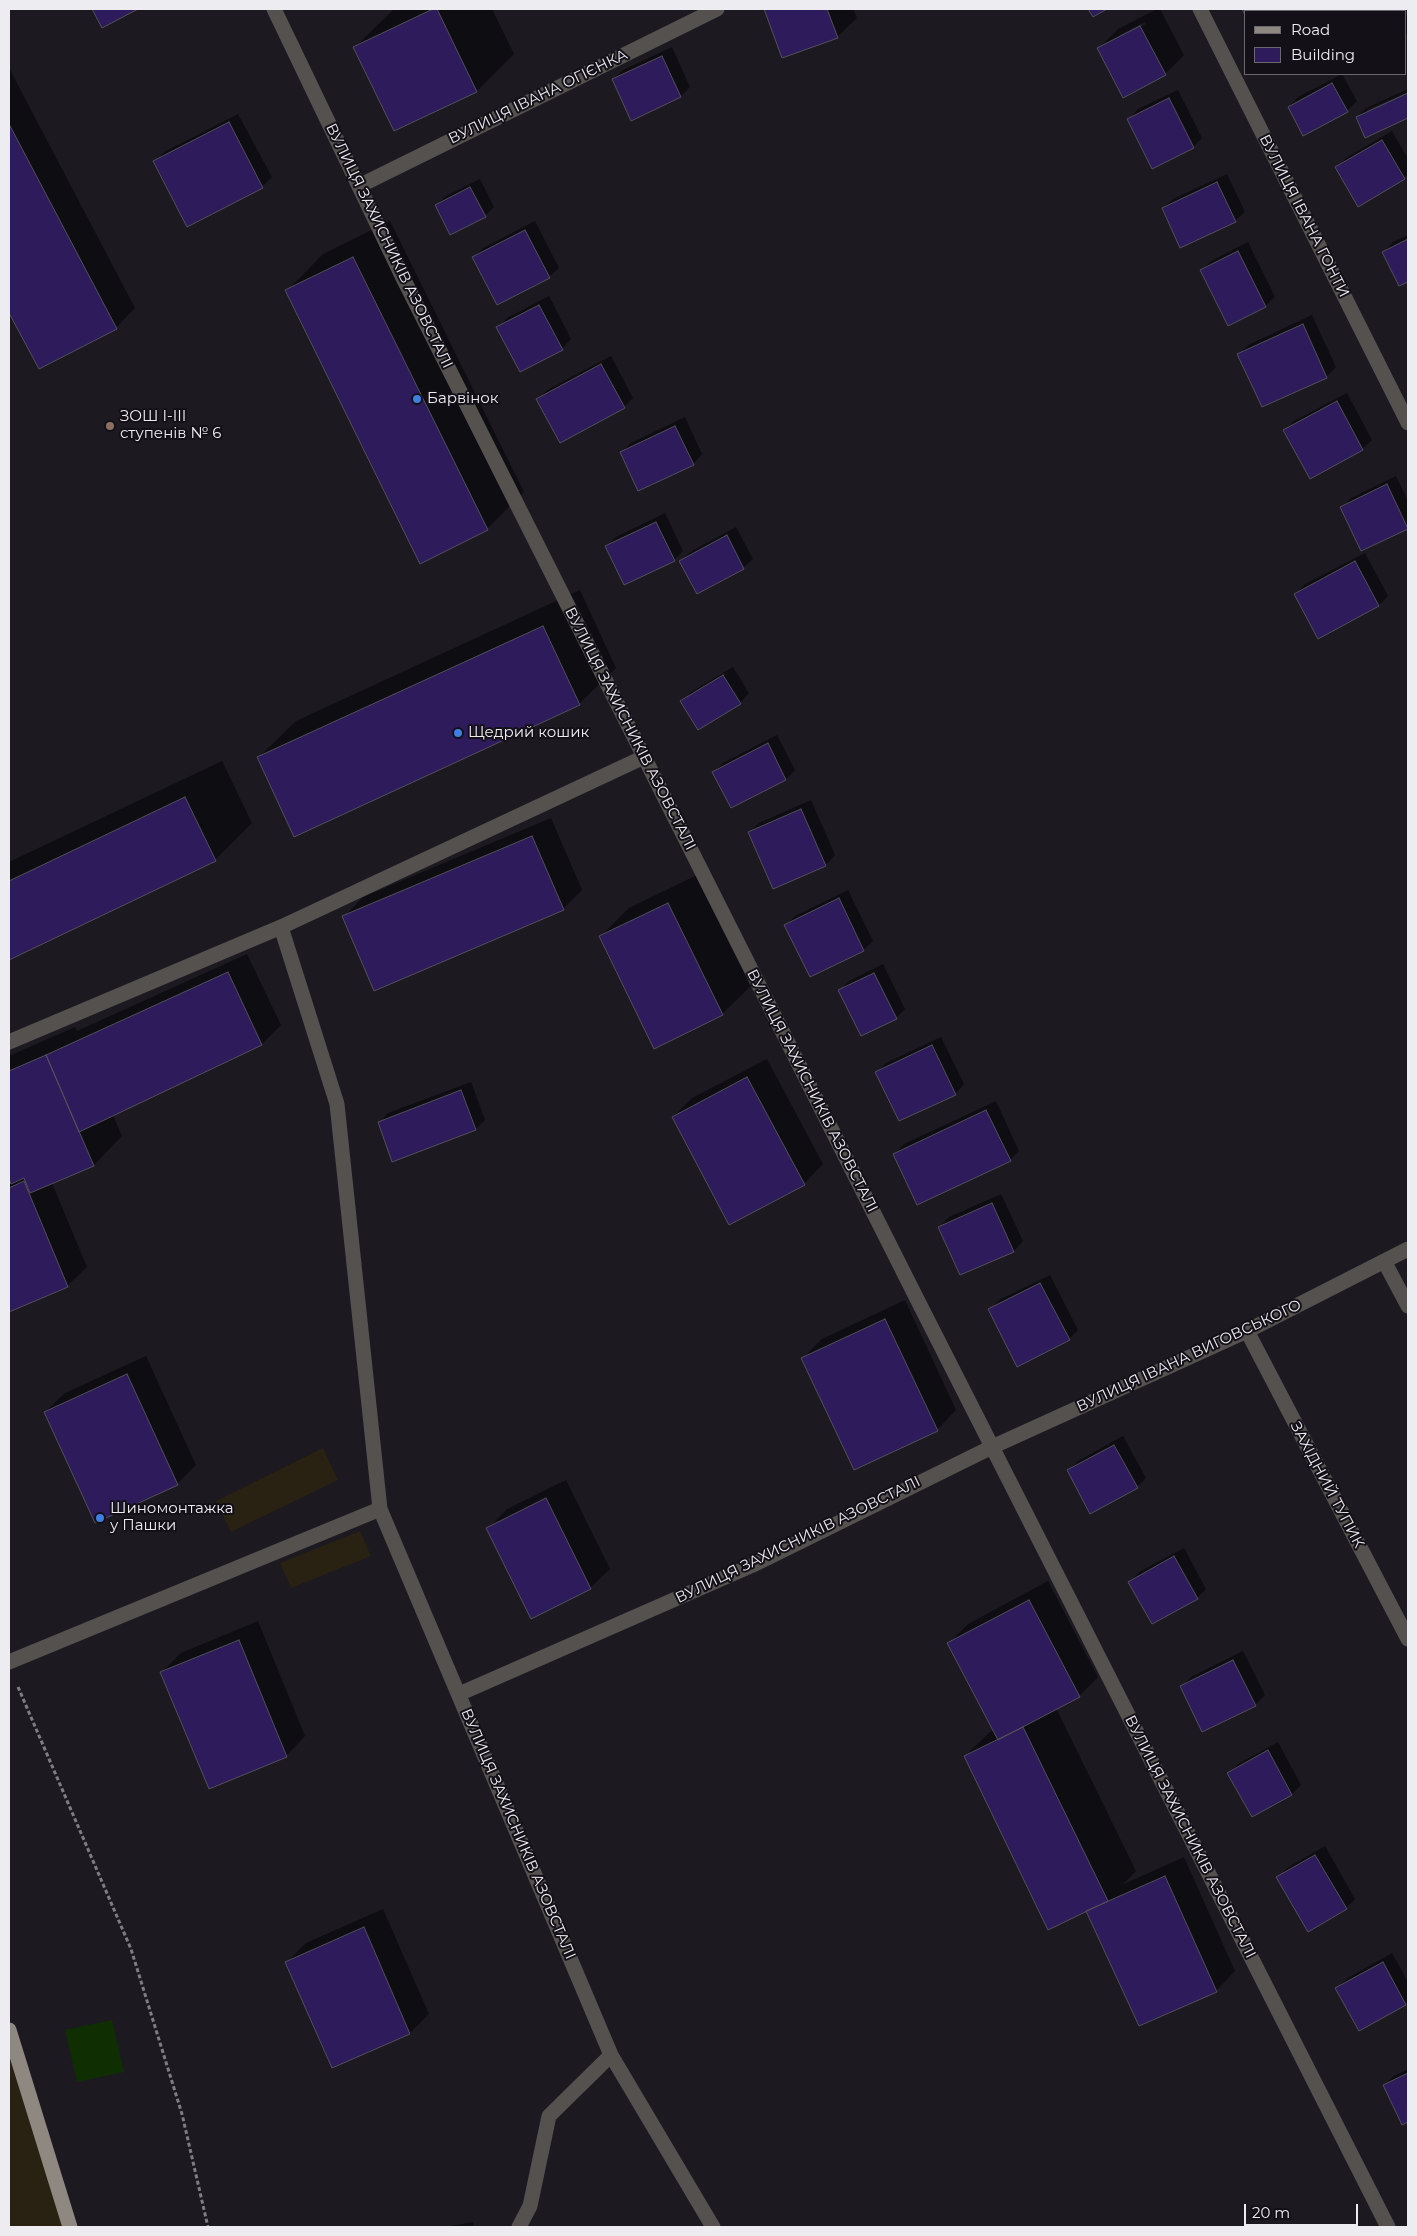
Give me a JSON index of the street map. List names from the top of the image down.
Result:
{
  "streets": {
    "street": [
      "ВУЛИЦЯ ІВАНА ОГІЄНКА",
      "ВУЛИЦЯ ІВАНА ГОНТИ",
      "ВУЛИЦЯ ЗАХИСНИКІВ АЗОВСТАЛІ",
      "ВУЛИЦЯ ІВАНА ВИГОВСЬКОГО",
      "ЗАХІДНИЙ ТУПИК"
    ]
  },
  "crossings": [
    ["ВУЛИЦЯ ІВАНА ОГІЄНКА", "ВУЛИЦЯ ЗАХИСНИКІВ АЗОВСТАЛІ"],
    ["ВУЛИЦЯ ЗАХИСНИКІВ АЗОВСТАЛІ", "ВУЛИЦЯ ІВАНА ВИГОВСЬКОГО"],
    ["ВУЛИЦЯ ІВАНА ВИГОВСЬКОГО", "ЗАХІДНИЙ ТУПИК"]
  ],
  "places": [
    "Барвінок",
    "ЗОШ I-III ступенів № 6",
    "Щедрий кошик",
    "Шиномонтажка у Пашки"
  ],
  "legend": ["Road", "Building"],
  "scale_bar": "20 m"
}
